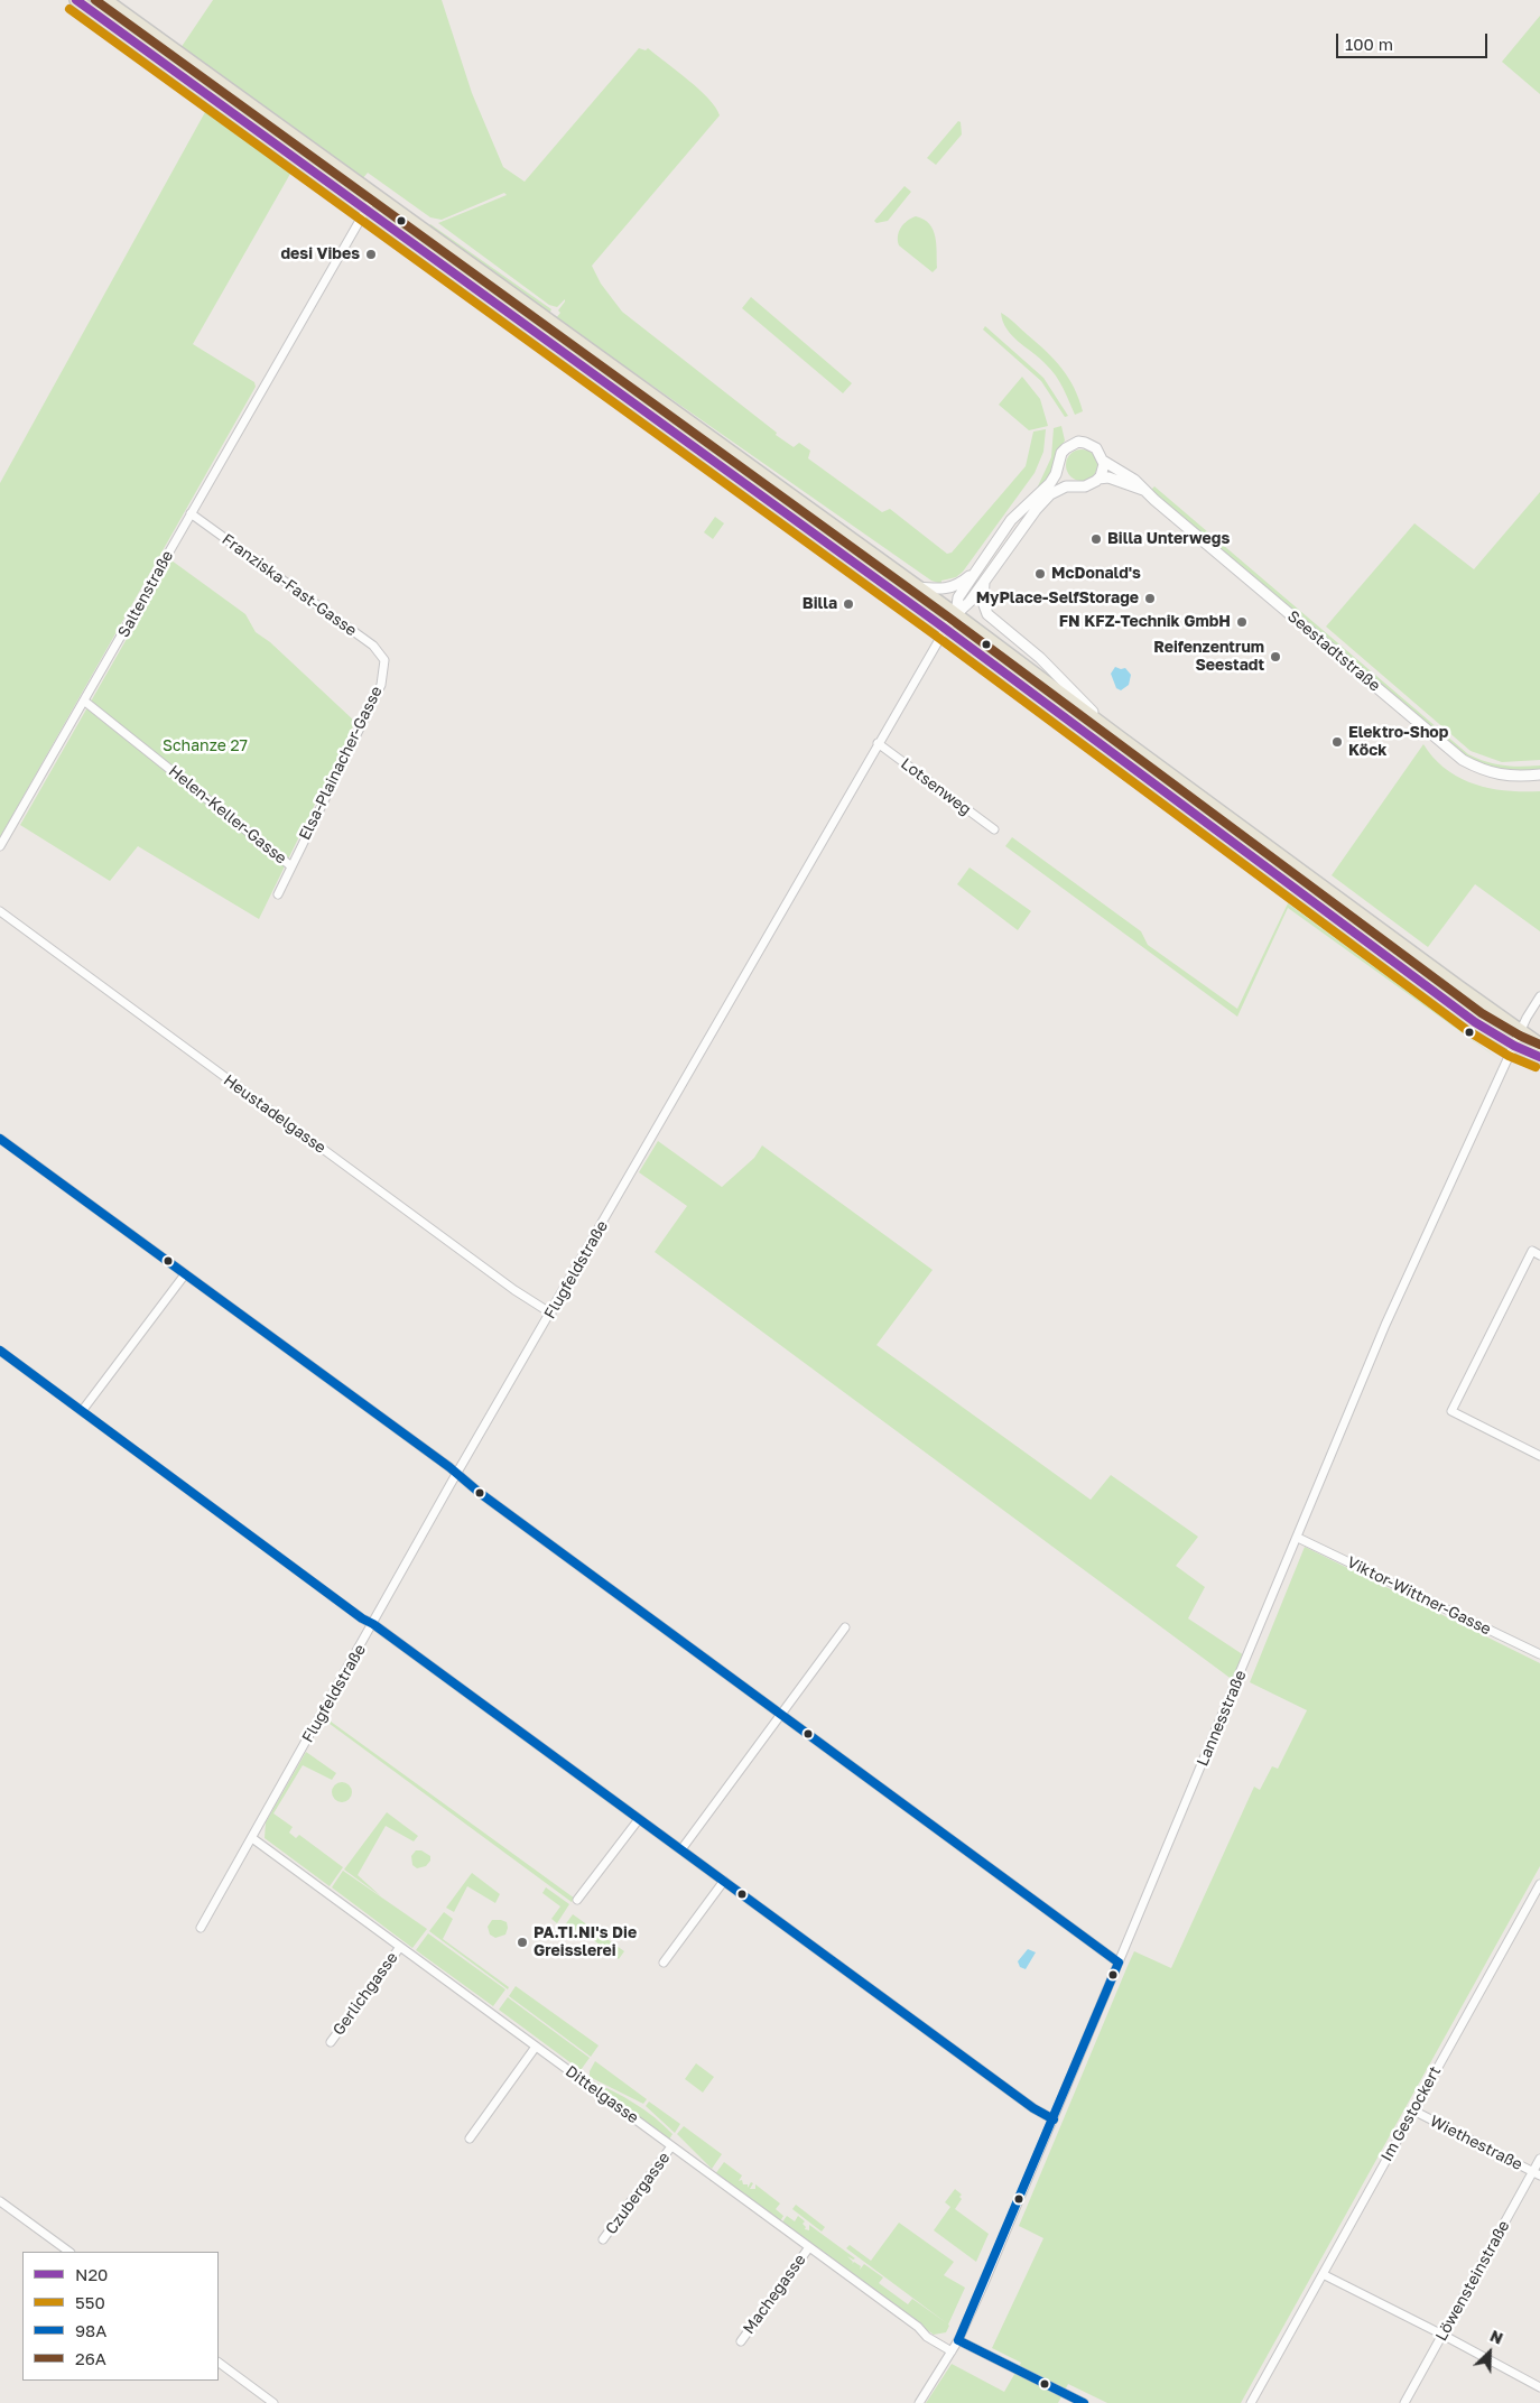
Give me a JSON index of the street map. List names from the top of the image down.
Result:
{
  "streets": {
    "street": [
      "Franziska-Fast-Gasse",
      "Saltenstraße",
      "Seestadtstraße",
      "Elsa-Plainacher-Gasse",
      "Lotsenweg",
      "Helen-Keller-Gasse",
      "Heustadelgasse",
      "Flugfeldstraße",
      "Viktor-Wittner-Gasse",
      "Lannesstraße",
      "Gerlichgasse",
      "Dittelgasse",
      "Im Gestockert",
      "Wiethestraße",
      "Czubergasse",
      "Löwensteinstraße",
      "Machegasse"
    ]
  },
  "crossings": [
    ["Franziska-Fast-Gasse", "Saltenstraße"],
    ["Franziska-Fast-Gasse", "Elsa-Plainacher-Gasse"],
    ["Saltenstraße", "Helen-Keller-Gasse"],
    ["Seestadtstraße", "Flugfeldstraße"],
    ["Elsa-Plainacher-Gasse", "Helen-Keller-Gasse"],
    ["Lotsenweg", "Flugfeldstraße"],
    ["Heustadelgasse", "Flugfeldstraße"],
    ["Flugfeldstraße", "Dittelgasse"],
    ["Viktor-Wittner-Gasse", "Lannesstraße"],
    ["Lannesstraße", "Dittelgasse"],
    ["Gerlichgasse", "Dittelgasse"],
    ["Dittelgasse", "Czubergasse"],
    ["Dittelgasse", "Machegasse"],
    ["Im Gestockert", "Wiethestraße"],
    ["Wiethestraße", "Löwensteinstraße"]
  ],
  "parks": ["Schanze 27"],
  "places": [
    "desi Vibes",
    "Billa Unterwegs",
    "McDonald's",
    "MyPlace-SelfStorage",
    "Billa",
    "FN KFZ-Technik GmbH",
    "Reifenzentrum Seestadt",
    "Elektro-Shop Köck",
    "PA.TI.NI's Die Greisslerei"
  ],
  "lines": [
    "transit line N20",
    "transit line 26A",
    "transit line 550",
    "transit line 98A"
  ],
  "legend": [
    "N20",
    "550",
    "98A",
    "26A"
  ],
  "scale_bar": "100 m",
  "north": "top right"
}
